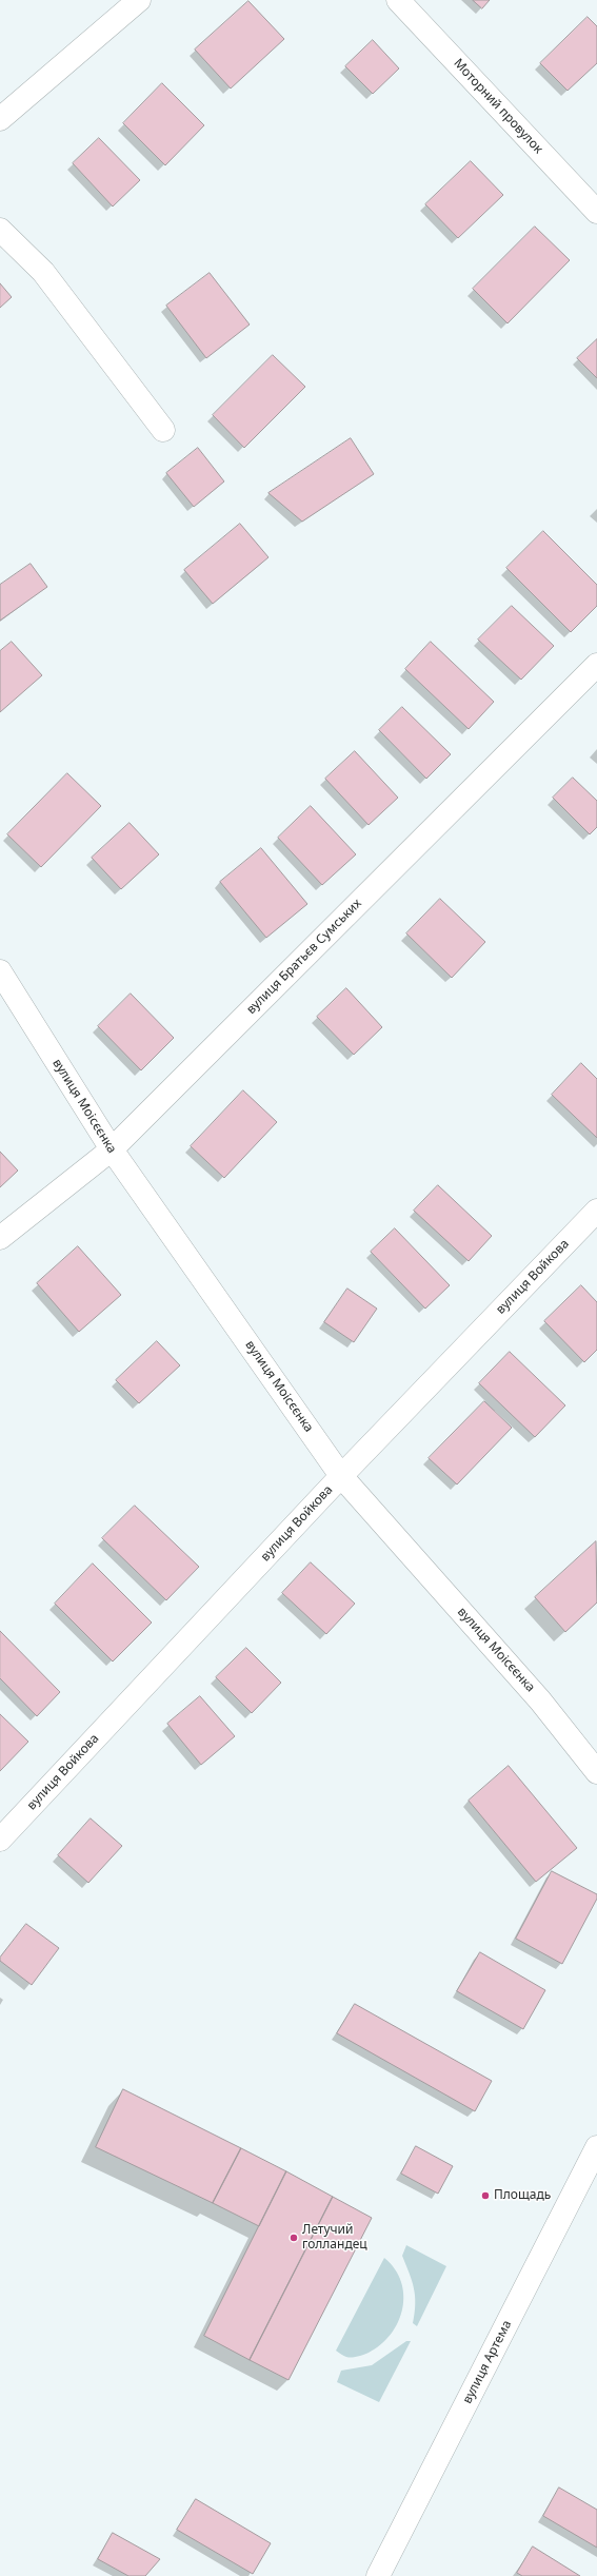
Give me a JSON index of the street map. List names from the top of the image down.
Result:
{
  "streets": {
    "street": [
      "Моторний провулок",
      "вулиця Братьєв Сумських",
      "вулиця Моісєєнка",
      "вулиця Войкова",
      "вулиця Артема"
    ]
  },
  "crossings": [
    ["вулиця Братьєв Сумських", "вулиця Моісєєнка"],
    ["вулиця Моісєєнка", "вулиця Войкова"]
  ],
  "places": ["Площадь", "Летучий голландец"]
}
